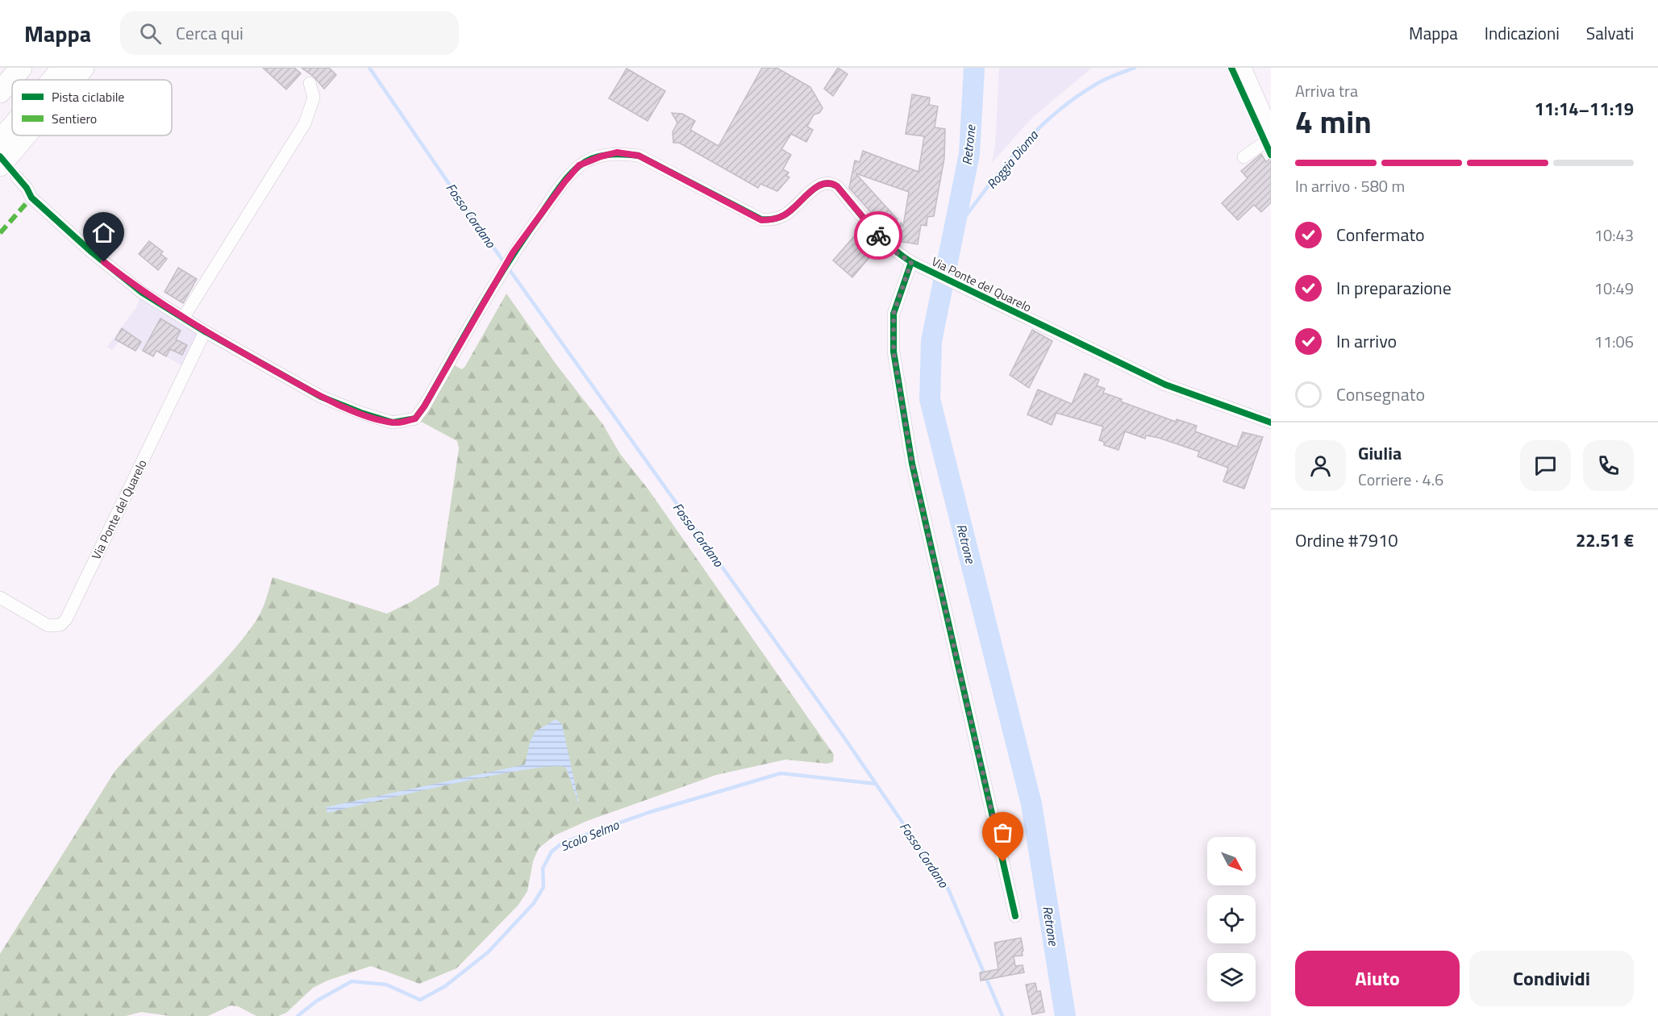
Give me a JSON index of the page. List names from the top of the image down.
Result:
{
  "streets": {
    "street": ["Via Ponte del Quarelo"]
  },
  "water": [
    "Retrone",
    "Roggia Dioma",
    "Fosso Cordano",
    "Scolo Selmo"
  ],
  "legend": ["Pista ciclabile", "Sentiero"],
  "north": "bottom right",
  "page": {
    "header": "Mappa",
    "search": "Cerca qui",
    "nav": ["Mappa", "Indicazioni", "Salvati"],
    "heading": ["4 min", "Arriva tra", "11:14–11:19"],
    "panel": [
      "Giulia",
      "Corriere · 4.6",
      "Ordine #7910",
      "22.51 €"
    ],
    "bar": "In arrivo · 580 m",
    "list": [
      ["Confermato", "10:43"],
      ["In preparazione", "10:49"],
      ["In arrivo", "11:06"],
      "Consegnato"
    ],
    "buttons": ["Aiuto", "Condividi"]
  }
}
